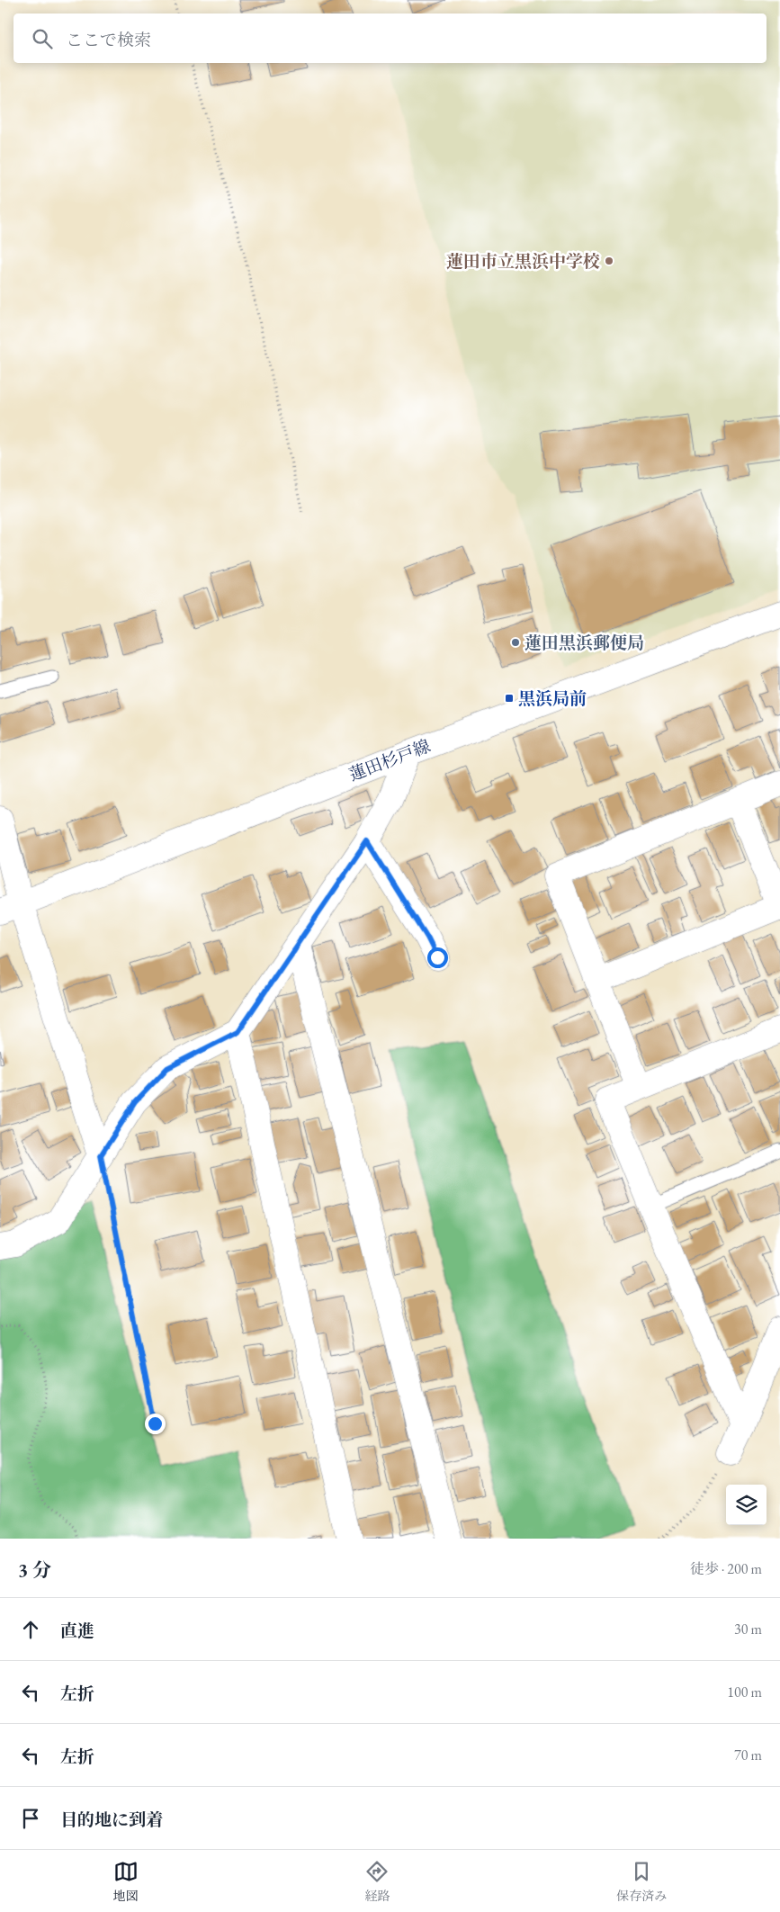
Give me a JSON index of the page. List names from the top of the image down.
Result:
{
  "streets": {
    "street": ["蓮田杉戸線"]
  },
  "places": {
    "other": ["蓮田市立黒浜中学校", "蓮田黒浜郵便局"],
    "transit": ["黒浜局前"]
  },
  "page": {
    "search": "ここで検索",
    "heading": ["3 分", "徒歩 · 200 m"],
    "list": [
      ["直進", "30 m"],
      ["左折", "100 m"],
      ["左折", "70 m"],
      "目的地に到着"
    ],
    "nav": ["地図", "経路", "保存済み"]
  }
}
